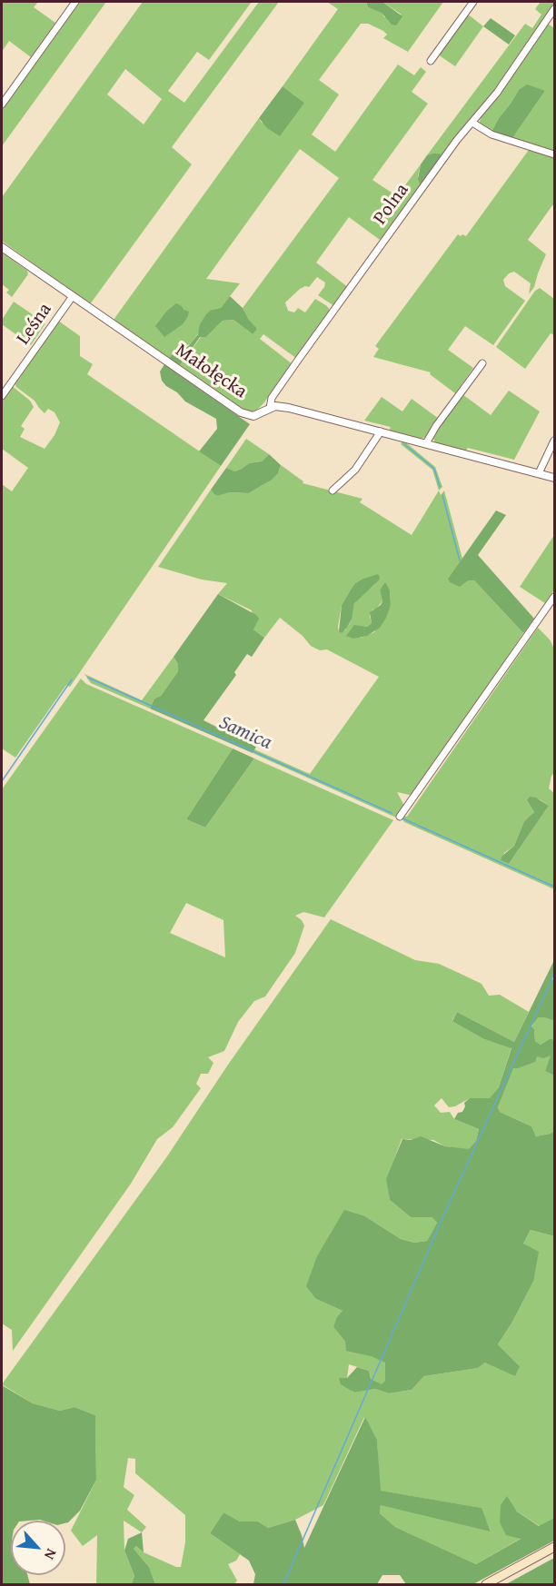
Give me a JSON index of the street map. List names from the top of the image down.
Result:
{
  "streets": {
    "street": ["Polna", "Leśna", "Małołęcka"]
  },
  "crossings": [
    ["Polna", "Małołęcka"],
    ["Leśna", "Małołęcka"]
  ],
  "water": ["Samica"],
  "north": "bottom right"
}
